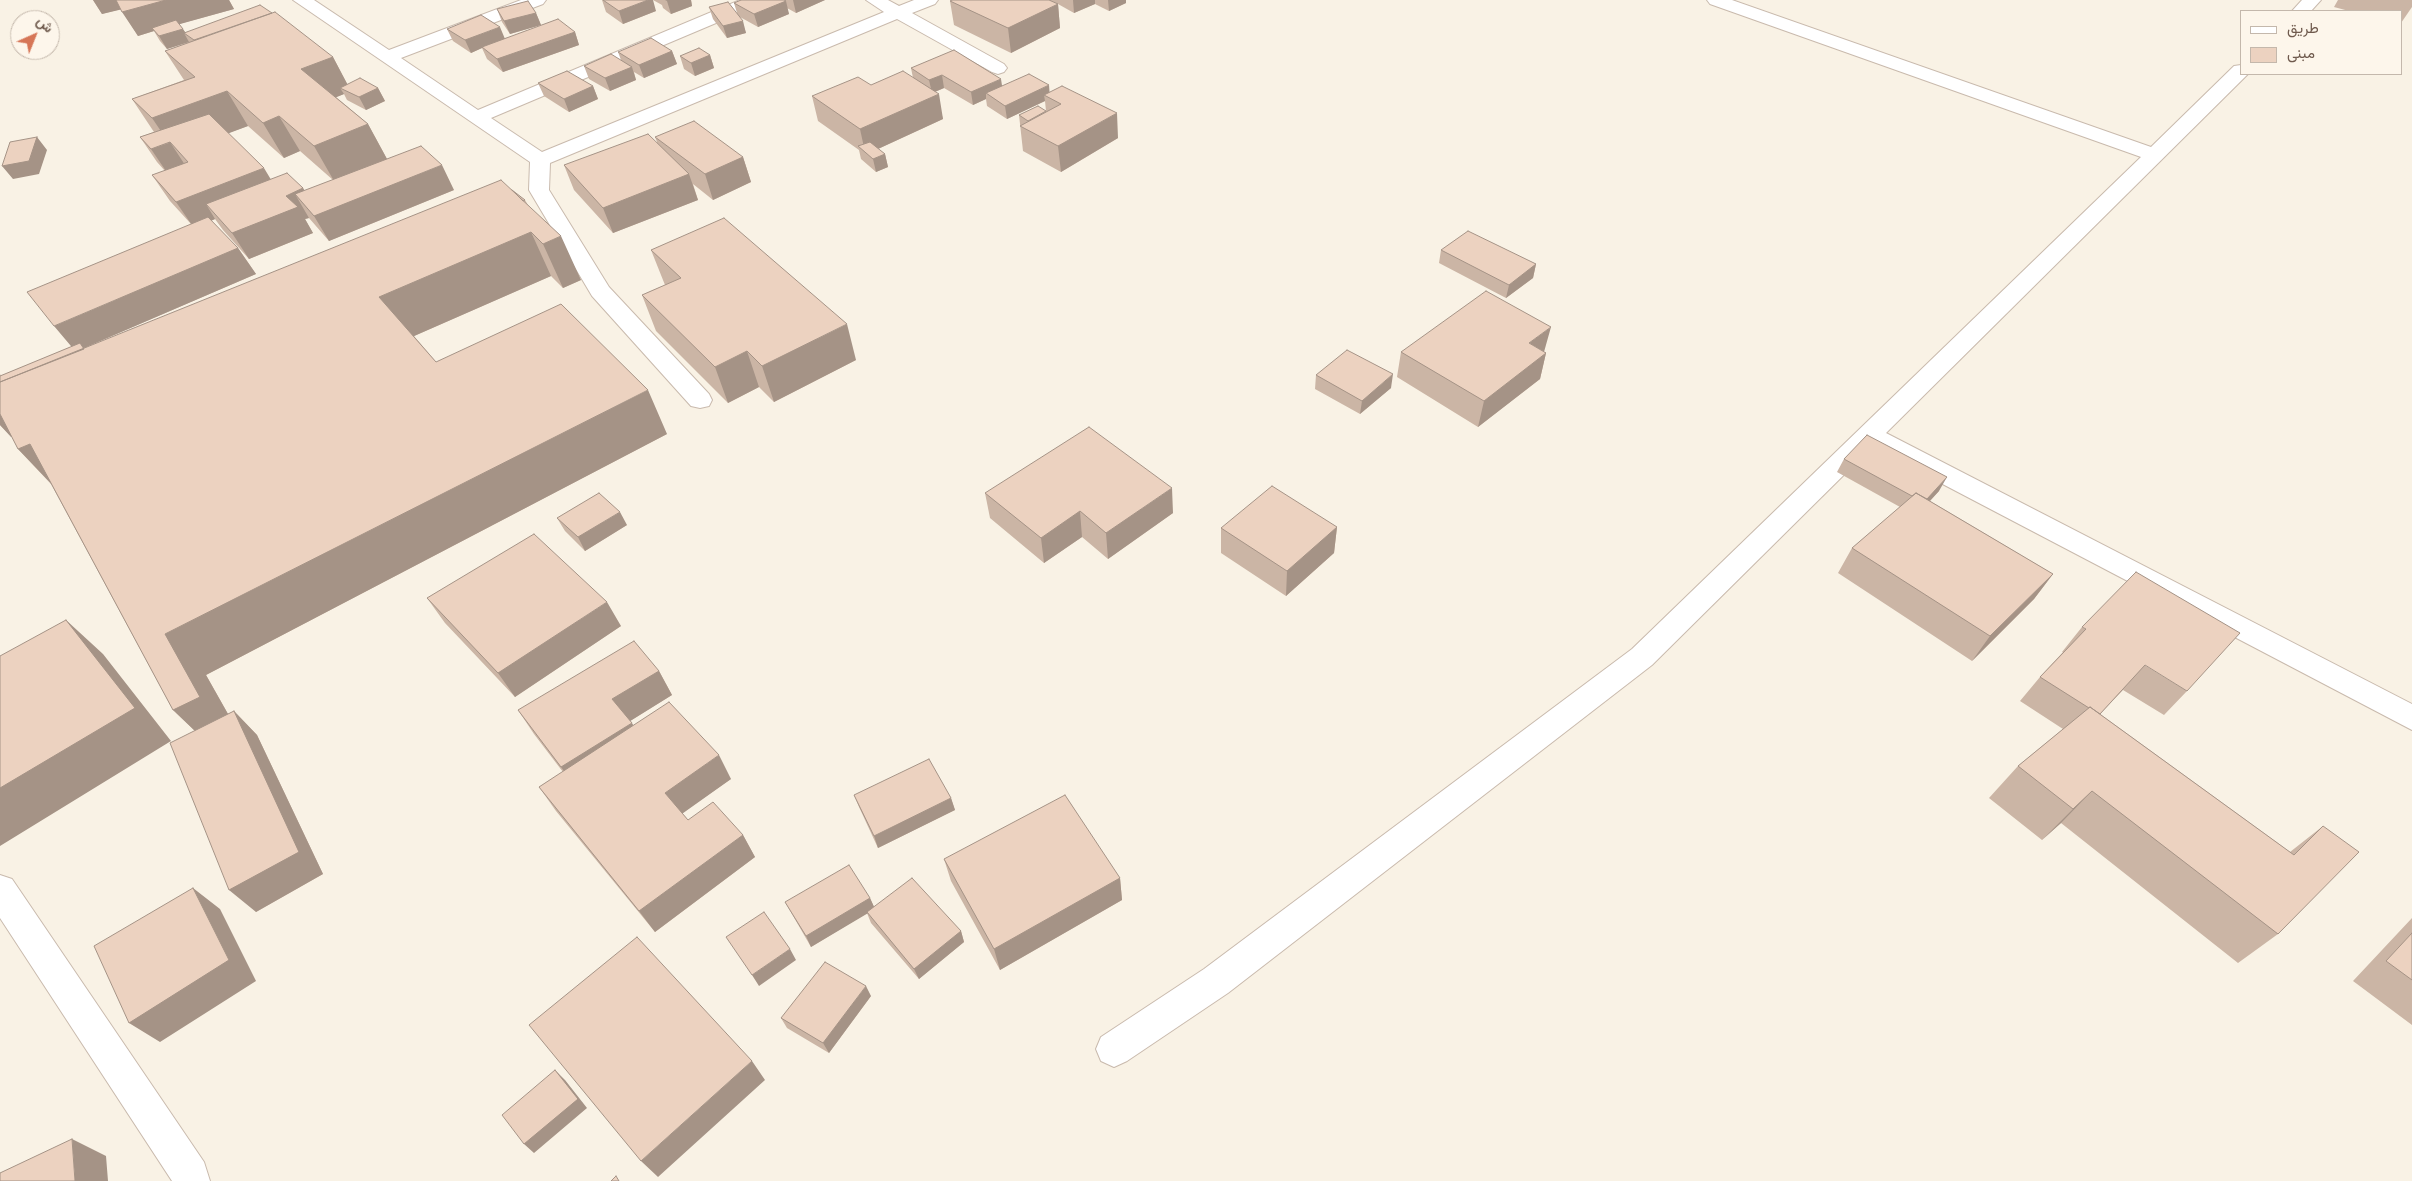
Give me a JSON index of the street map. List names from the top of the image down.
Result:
{
  "legend": ["طريق", "مبنى"],
  "north": "top right"
}
